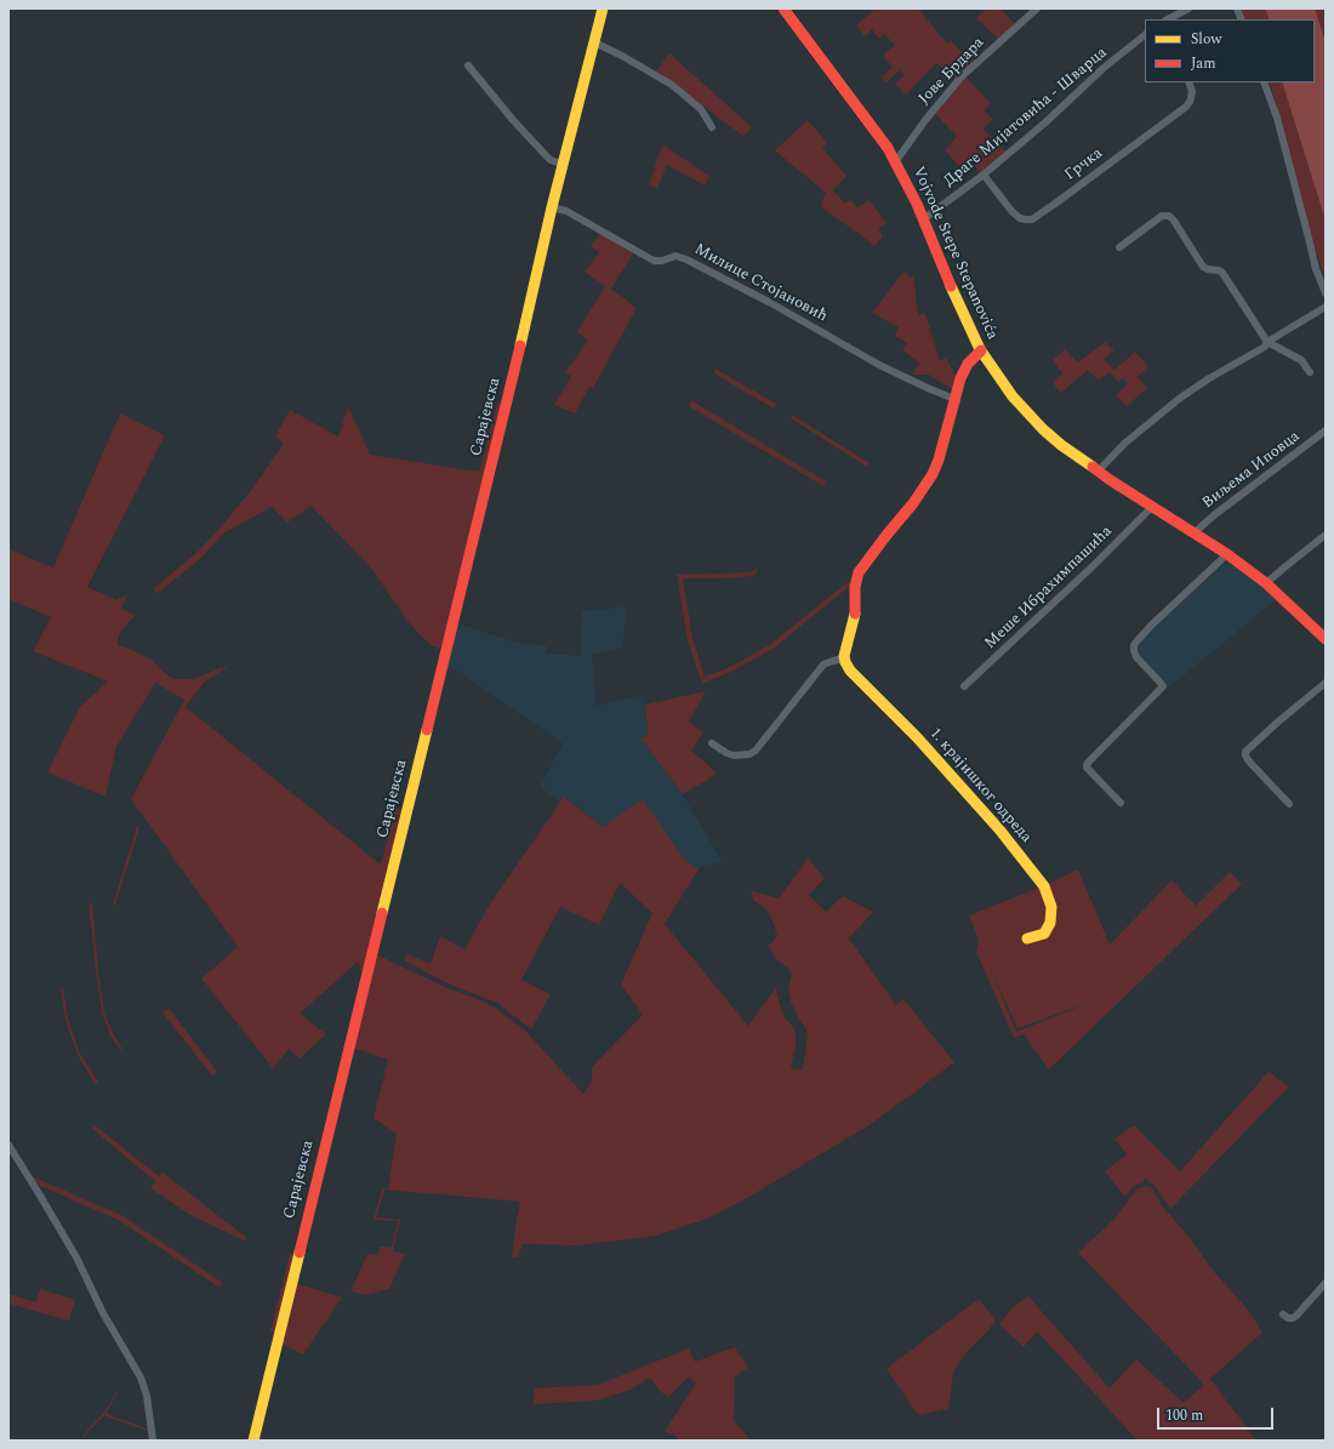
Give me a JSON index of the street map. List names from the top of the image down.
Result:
{
  "streets": {
    "main road": ["Vojvode Stepe Stepanovića", "Сарајевска", "1. крајишког одреда"],
    "street": [
      "Јове Брдара",
      "Драге Мијатовића - Шварца",
      "Грчка",
      "Милице Стојановић",
      "Виљема Иповца",
      "Меше Ибрахимпашића"
    ]
  },
  "crossings": [
    ["Јове Брдара", "Vojvode Stepe Stepanovića"],
    ["Драге Мијатовића - Шварца", "Грчка"],
    ["Драге Мијатовића - Шварца", "Vojvode Stepe Stepanovića"],
    ["Vojvode Stepe Stepanovića", "Виљема Иповца"],
    ["Vojvode Stepe Stepanovića", "Меше Ибрахимпашића"],
    ["Милице Стојановић", "Сарајевска"]
  ],
  "legend": ["Slow", "Jam"],
  "scale_bar": "100 m"
}
